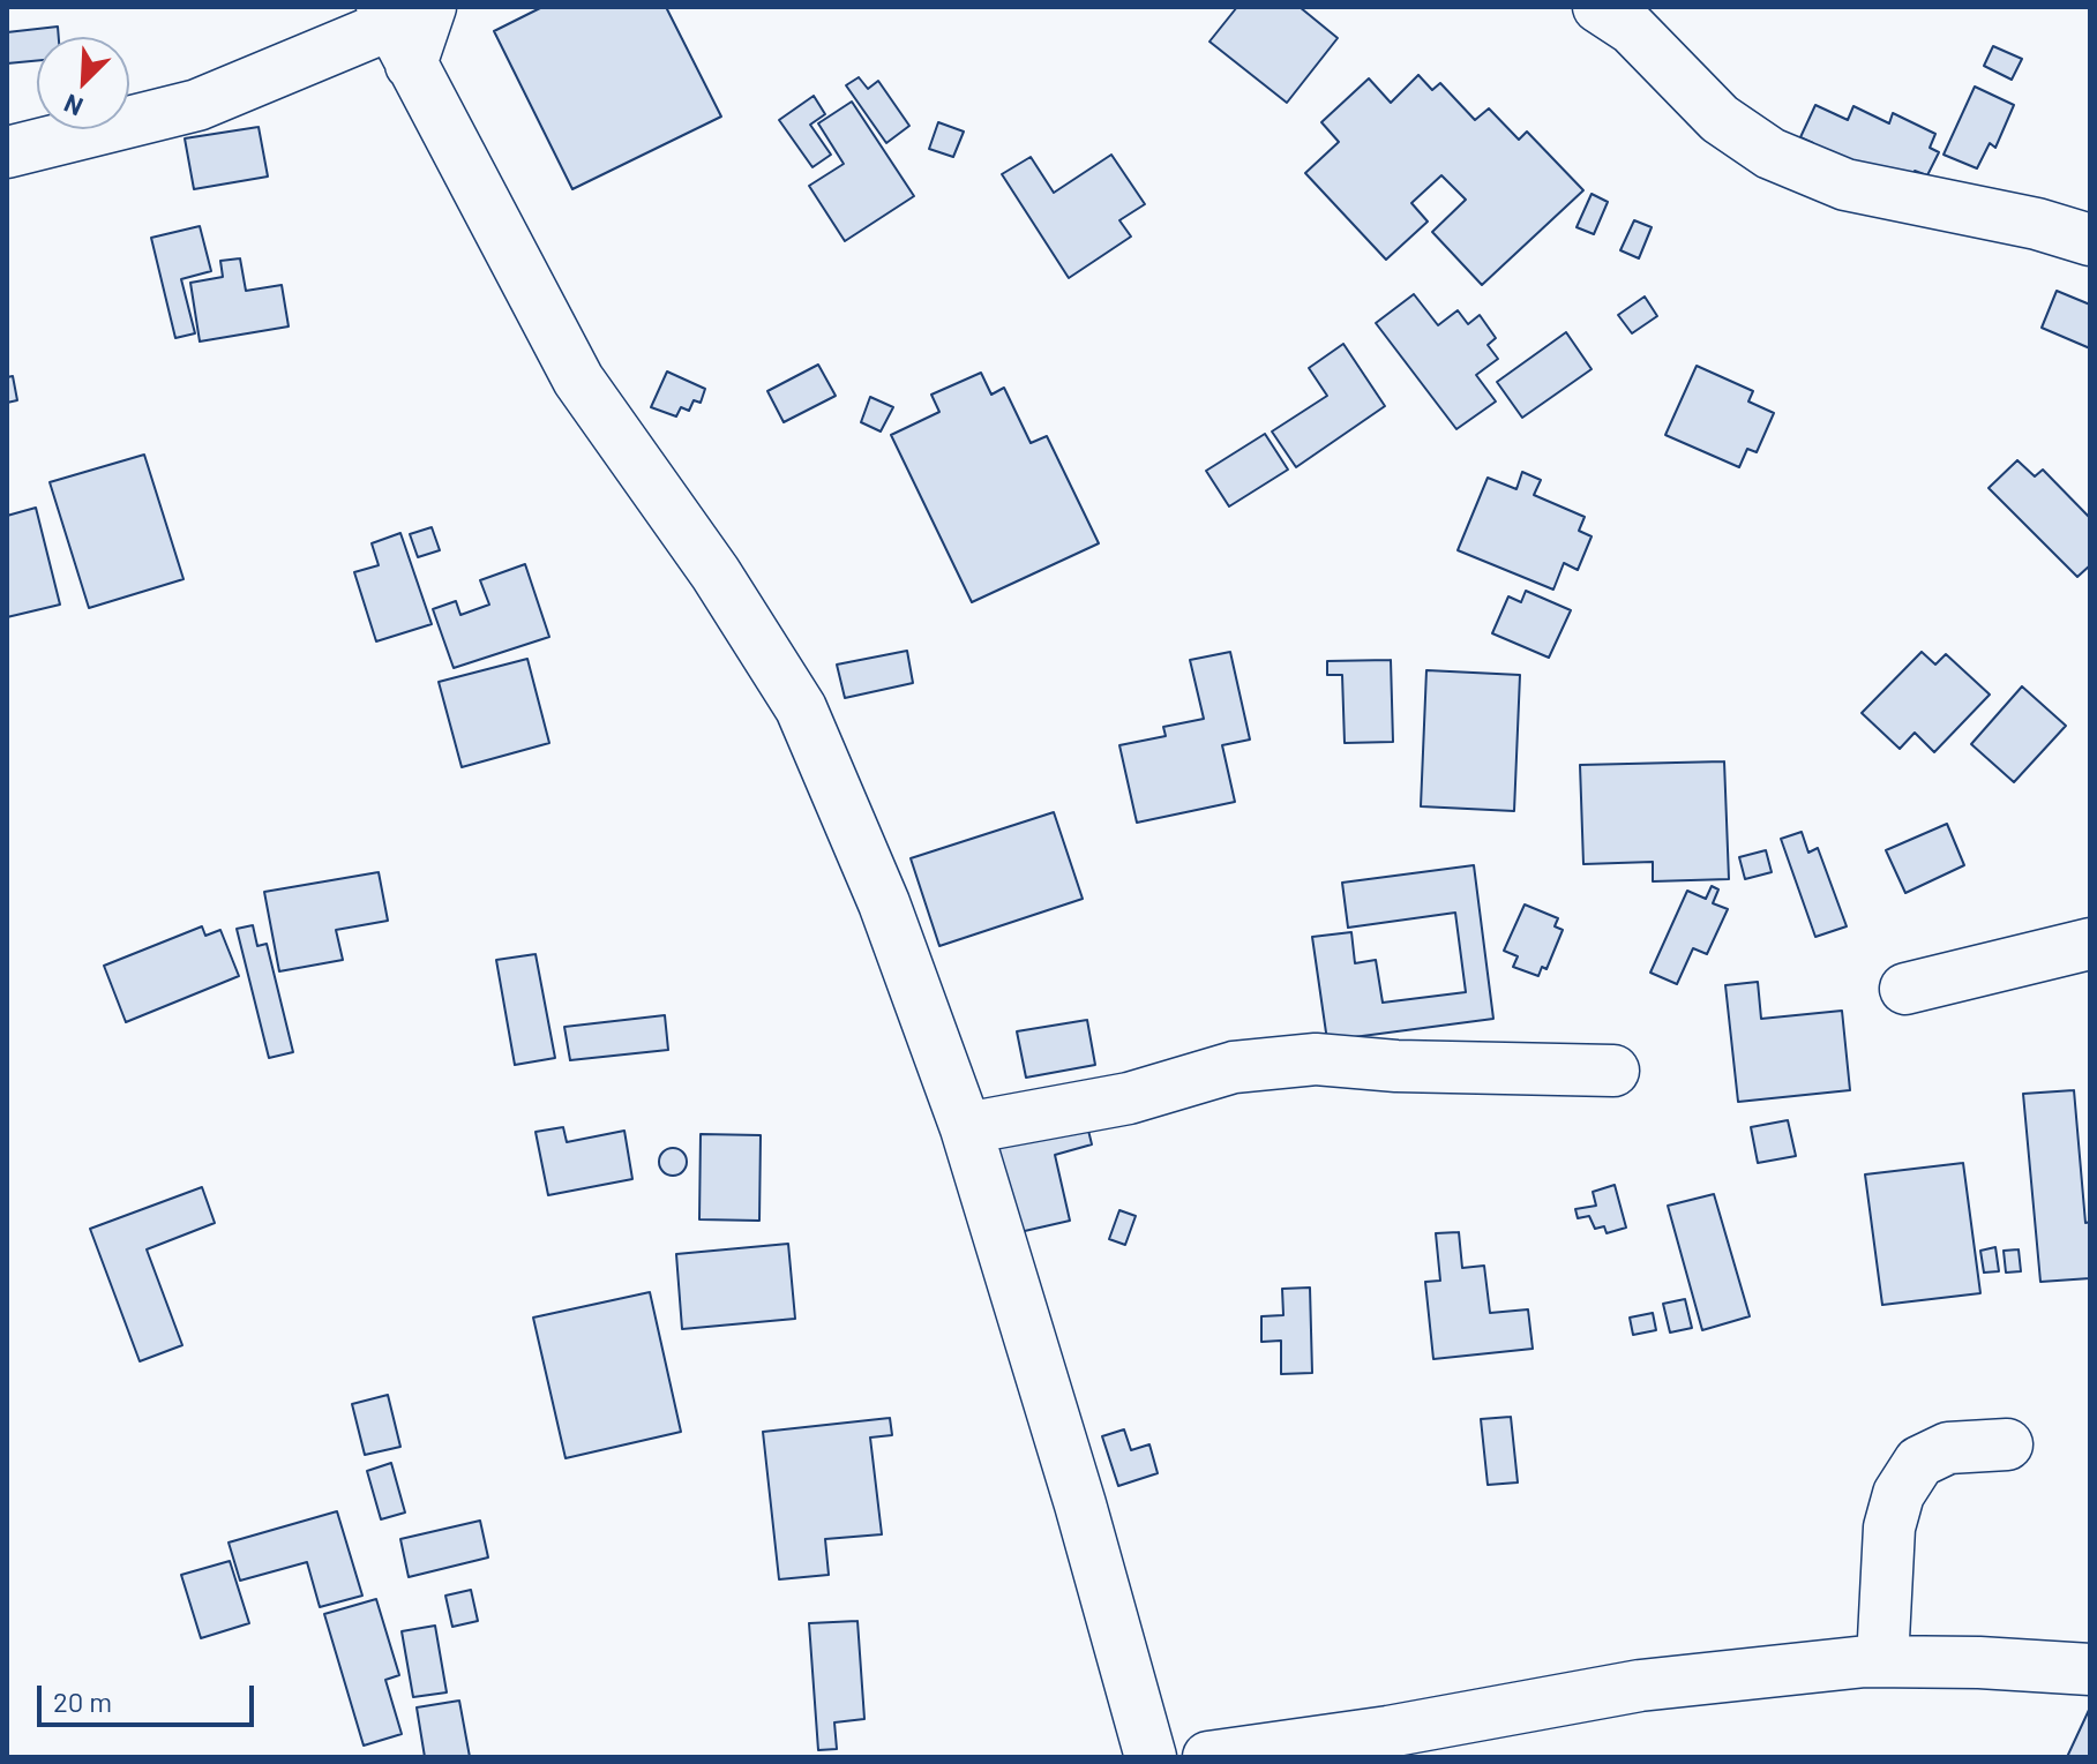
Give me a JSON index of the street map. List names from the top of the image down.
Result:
{
  "scale_bar": "20 m",
  "north": "bottom left"
}
